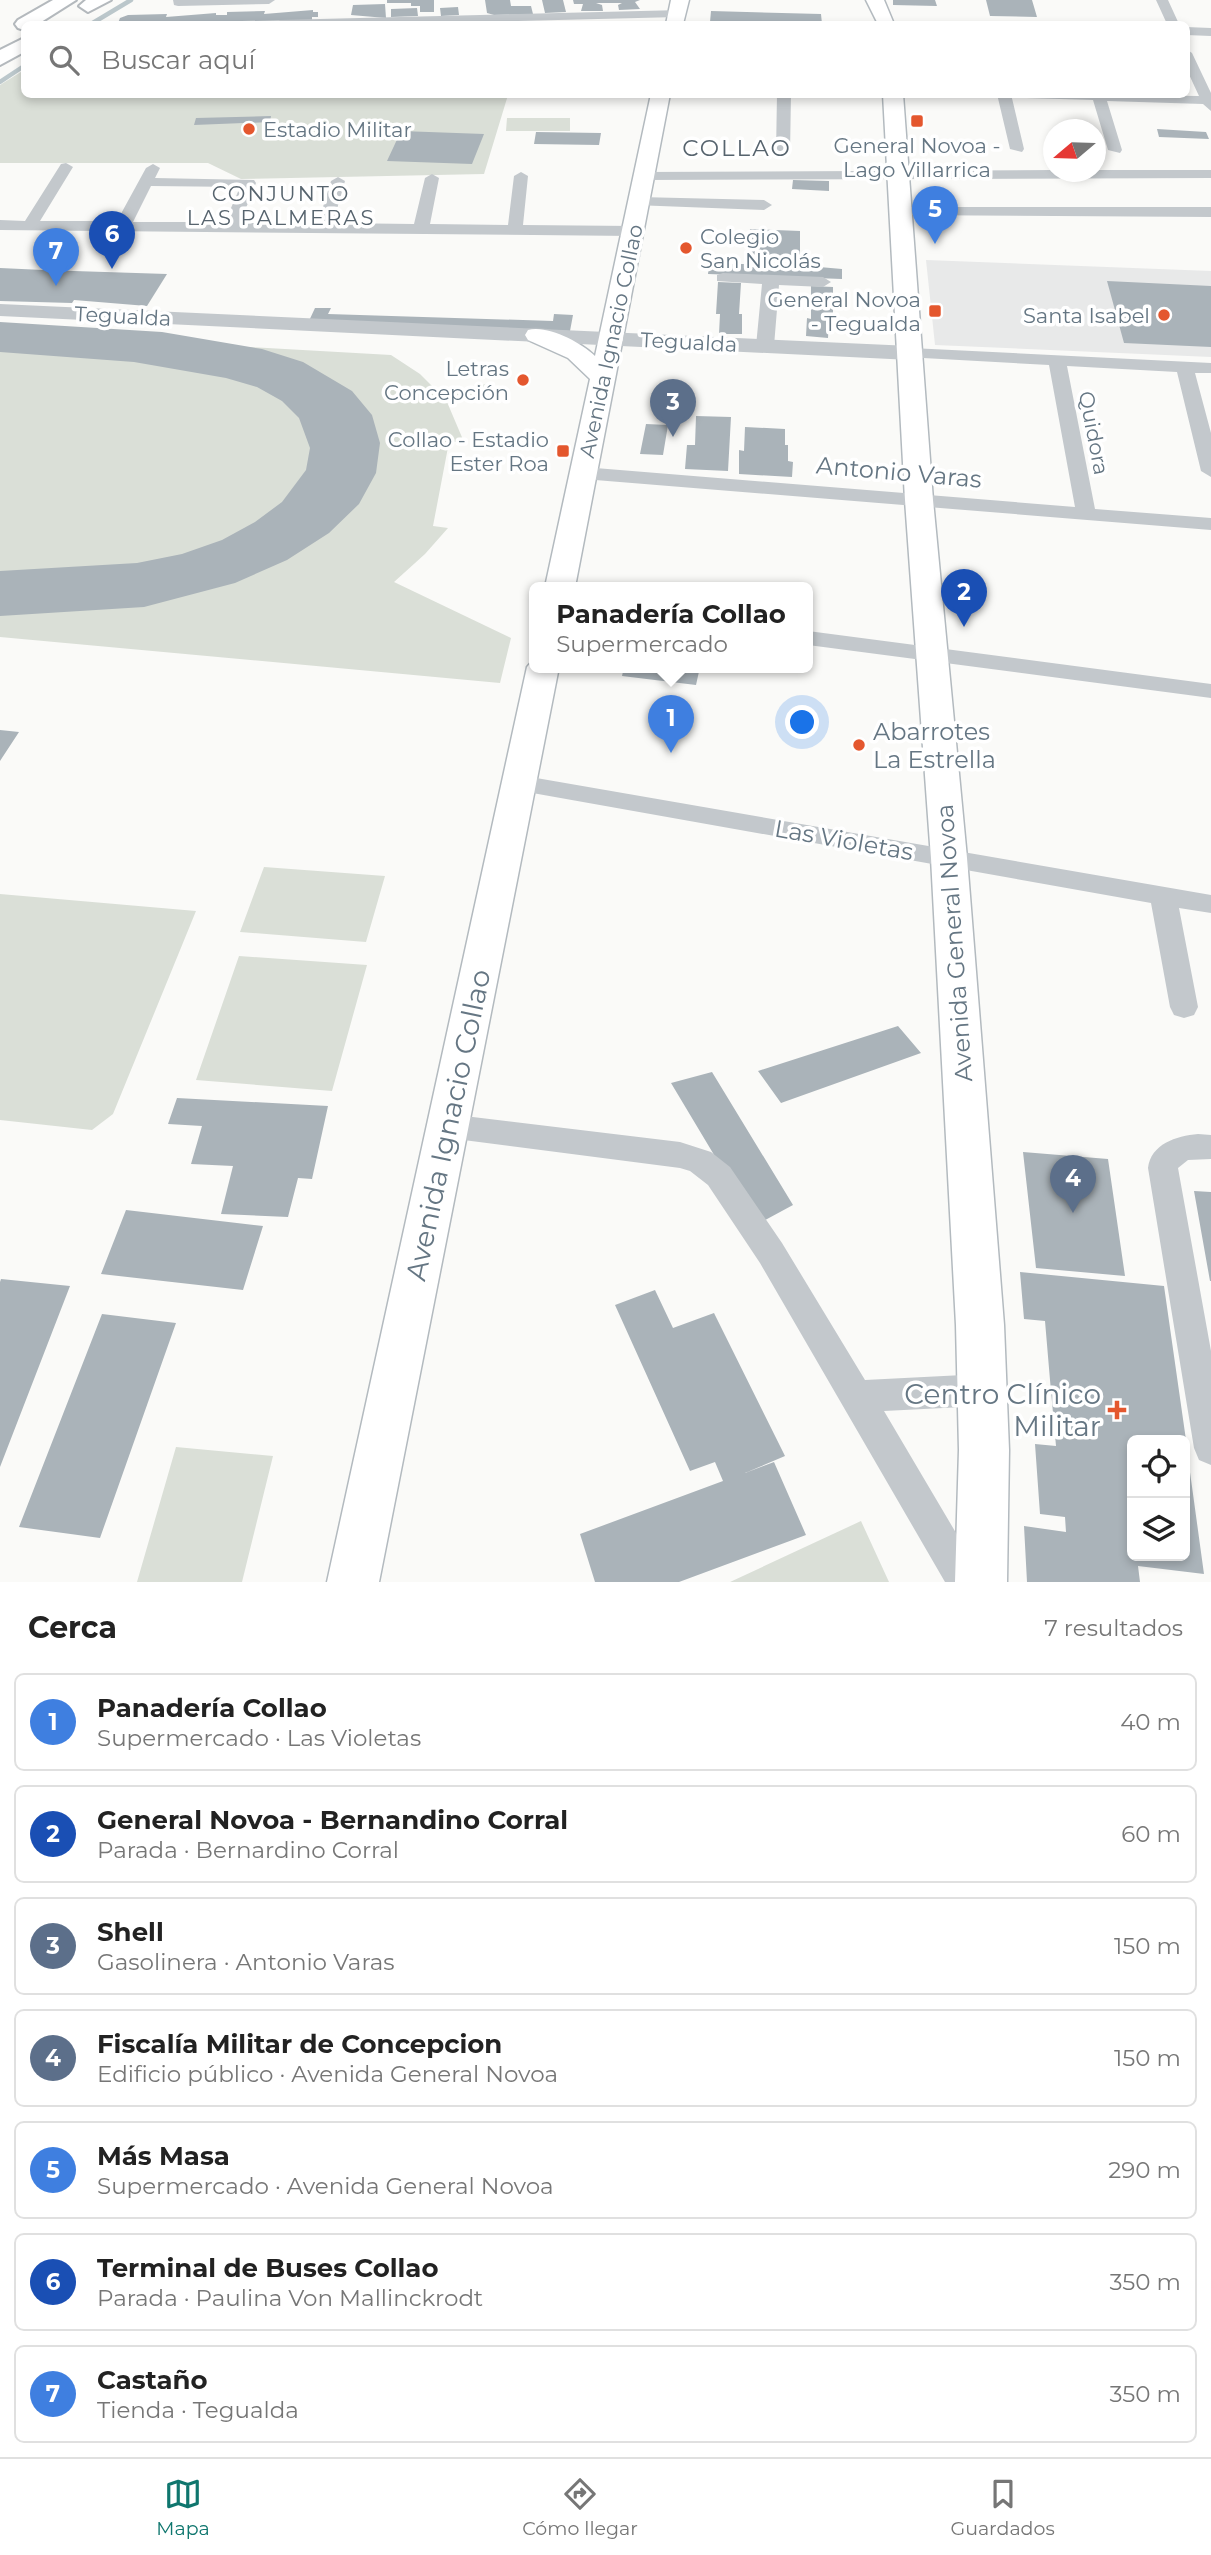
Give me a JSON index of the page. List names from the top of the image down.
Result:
{
  "streets": {
    "main road": ["Avenida Ignacio Collao", "Avenida General Novoa"],
    "street": [
      "Tegualda",
      "Quidora",
      "Antonio Varas",
      "Las Violetas"
    ]
  },
  "crossings": [
    ["Tegualda", "Avenida Ignacio Collao"],
    ["Tegualda", "Quidora"],
    ["Tegualda", "Avenida General Novoa"],
    ["Avenida Ignacio Collao", "Antonio Varas"],
    ["Avenida Ignacio Collao", "Las Violetas"],
    ["Quidora", "Antonio Varas"],
    ["Antonio Varas", "Avenida General Novoa"],
    ["Las Violetas", "Avenida General Novoa"]
  ],
  "districts": ["COLLAO", "CONJUNTO LAS PALMERAS"],
  "places": {
    "transit": ["General Novoa - Lago Villarrica", "General Novoa - Tegualda", "Collao - Estadio Ester Roa"],
    "other": [
      "Estadio Militar",
      "Colegio San Nicolás",
      "Santa Isabel",
      "Letras Concepción",
      "Abarrotes La Estrella"
    ],
    "health": ["Centro Clínico Militar"]
  },
  "north": "left",
  "page": {
    "search": "Buscar aquí",
    "pins": [
      "5",
      "6",
      "7",
      "3",
      "2",
      "1",
      "4"
    ],
    "popup": ["Panadería Collao", "Supermercado"],
    "heading": ["Cerca", "7 resultados"],
    "list": [
      {
        "mark": "1",
        "name": "Panadería Collao",
        "note": "Supermercado · Las Violetas",
        "value": "40 m"
      },
      {
        "mark": "2",
        "name": "General Novoa - Bernandino Corral",
        "note": "Parada · Bernardino Corral",
        "value": "60 m"
      },
      {
        "mark": "3",
        "name": "Shell",
        "note": "Gasolinera · Antonio Varas",
        "value": "150 m"
      },
      {
        "mark": "4",
        "name": "Fiscalía Militar de Concepcion",
        "note": "Edificio público · Avenida General Novoa",
        "value": "150 m"
      },
      {
        "mark": "5",
        "name": "Más Masa",
        "note": "Supermercado · Avenida General Novoa",
        "value": "290 m"
      },
      {
        "mark": "6",
        "name": "Terminal de Buses Collao",
        "note": "Parada · Paulina Von Mallinckrodt",
        "value": "350 m"
      },
      {
        "mark": "7",
        "name": "Castaño",
        "note": "Tienda · Tegualda",
        "value": "350 m"
      }
    ],
    "nav": ["Mapa", "Cómo llegar", "Guardados"]
  }
}
